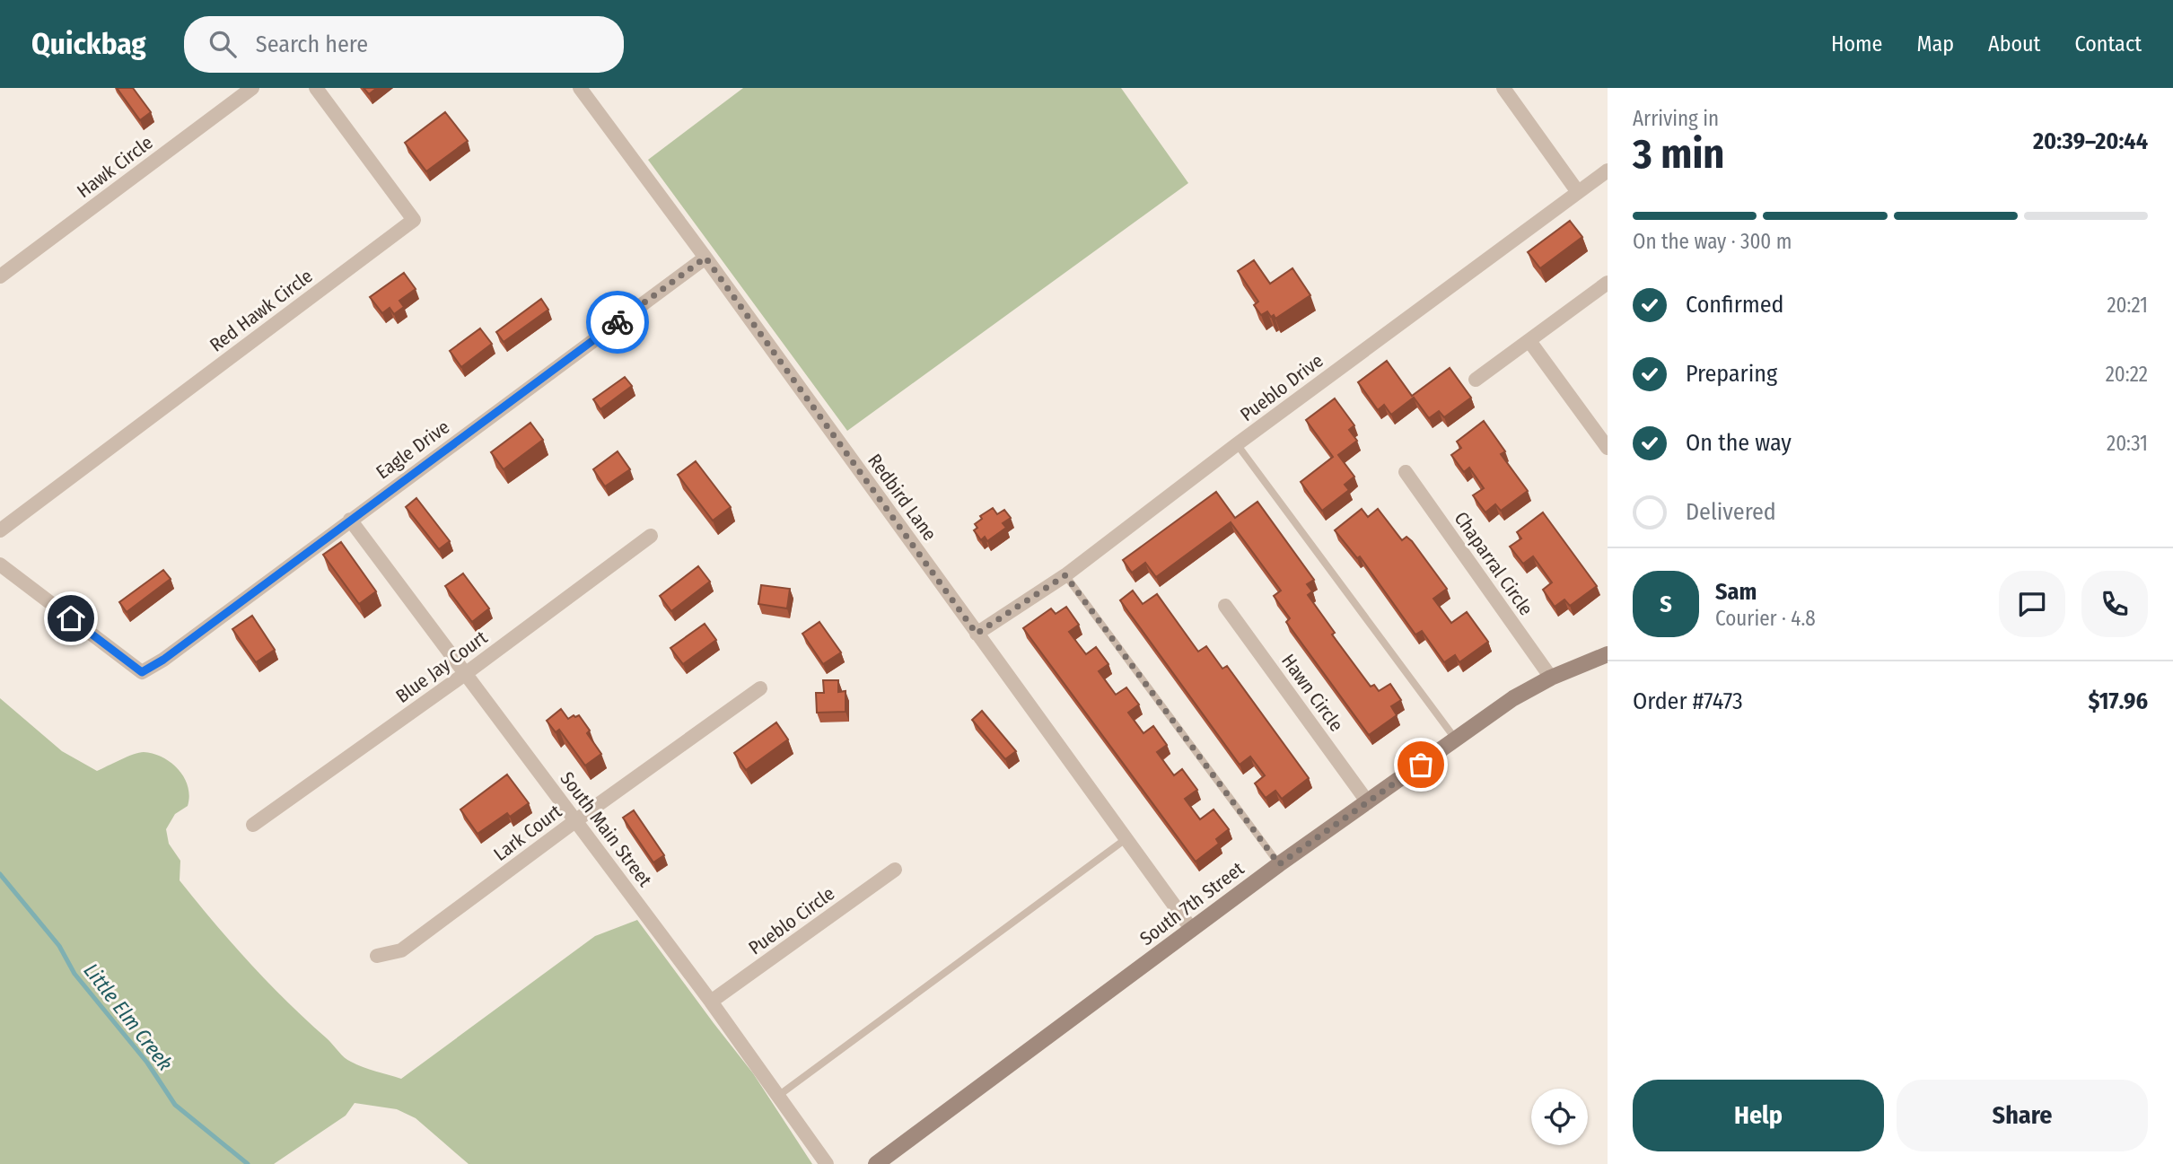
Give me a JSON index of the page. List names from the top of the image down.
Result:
{
  "streets": {
    "main road": ["South 7th Street"],
    "street": [
      "Hawk Circle",
      "Red Hawk Circle",
      "Pueblo Drive",
      "Eagle Drive",
      "Redbird Lane",
      "Chaparral Circle",
      "Blue Jay Court",
      "Hawn Circle",
      "South Main Street",
      "Lark Court",
      "Pueblo Circle"
    ]
  },
  "crossings": [
    ["Pueblo Drive", "Redbird Lane"],
    ["Eagle Drive", "Redbird Lane"],
    ["Eagle Drive", "South Main Street"],
    ["Redbird Lane", "South 7th Street"],
    ["Chaparral Circle", "South 7th Street"],
    ["Blue Jay Court", "South Main Street"],
    ["Hawn Circle", "South 7th Street"],
    ["South Main Street", "Lark Court"],
    ["South Main Street", "Pueblo Circle"]
  ],
  "water": ["Little Elm Creek"],
  "page": {
    "header": "Quickbag",
    "search": "Search here",
    "nav": [
      "Home",
      "Map",
      "About",
      "Contact"
    ],
    "heading": ["3 min", "Arriving in", "20:39–20:44"],
    "panel": [
      "Sam",
      "Courier · 4.8",
      "Order #7473",
      "$17.96"
    ],
    "bar": "On the way · 300 m",
    "list": [
      ["Confirmed", "20:21"],
      ["Preparing", "20:22"],
      ["On the way", "20:31"],
      "Delivered"
    ],
    "round": "S",
    "buttons": ["Help", "Share"]
  }
}
